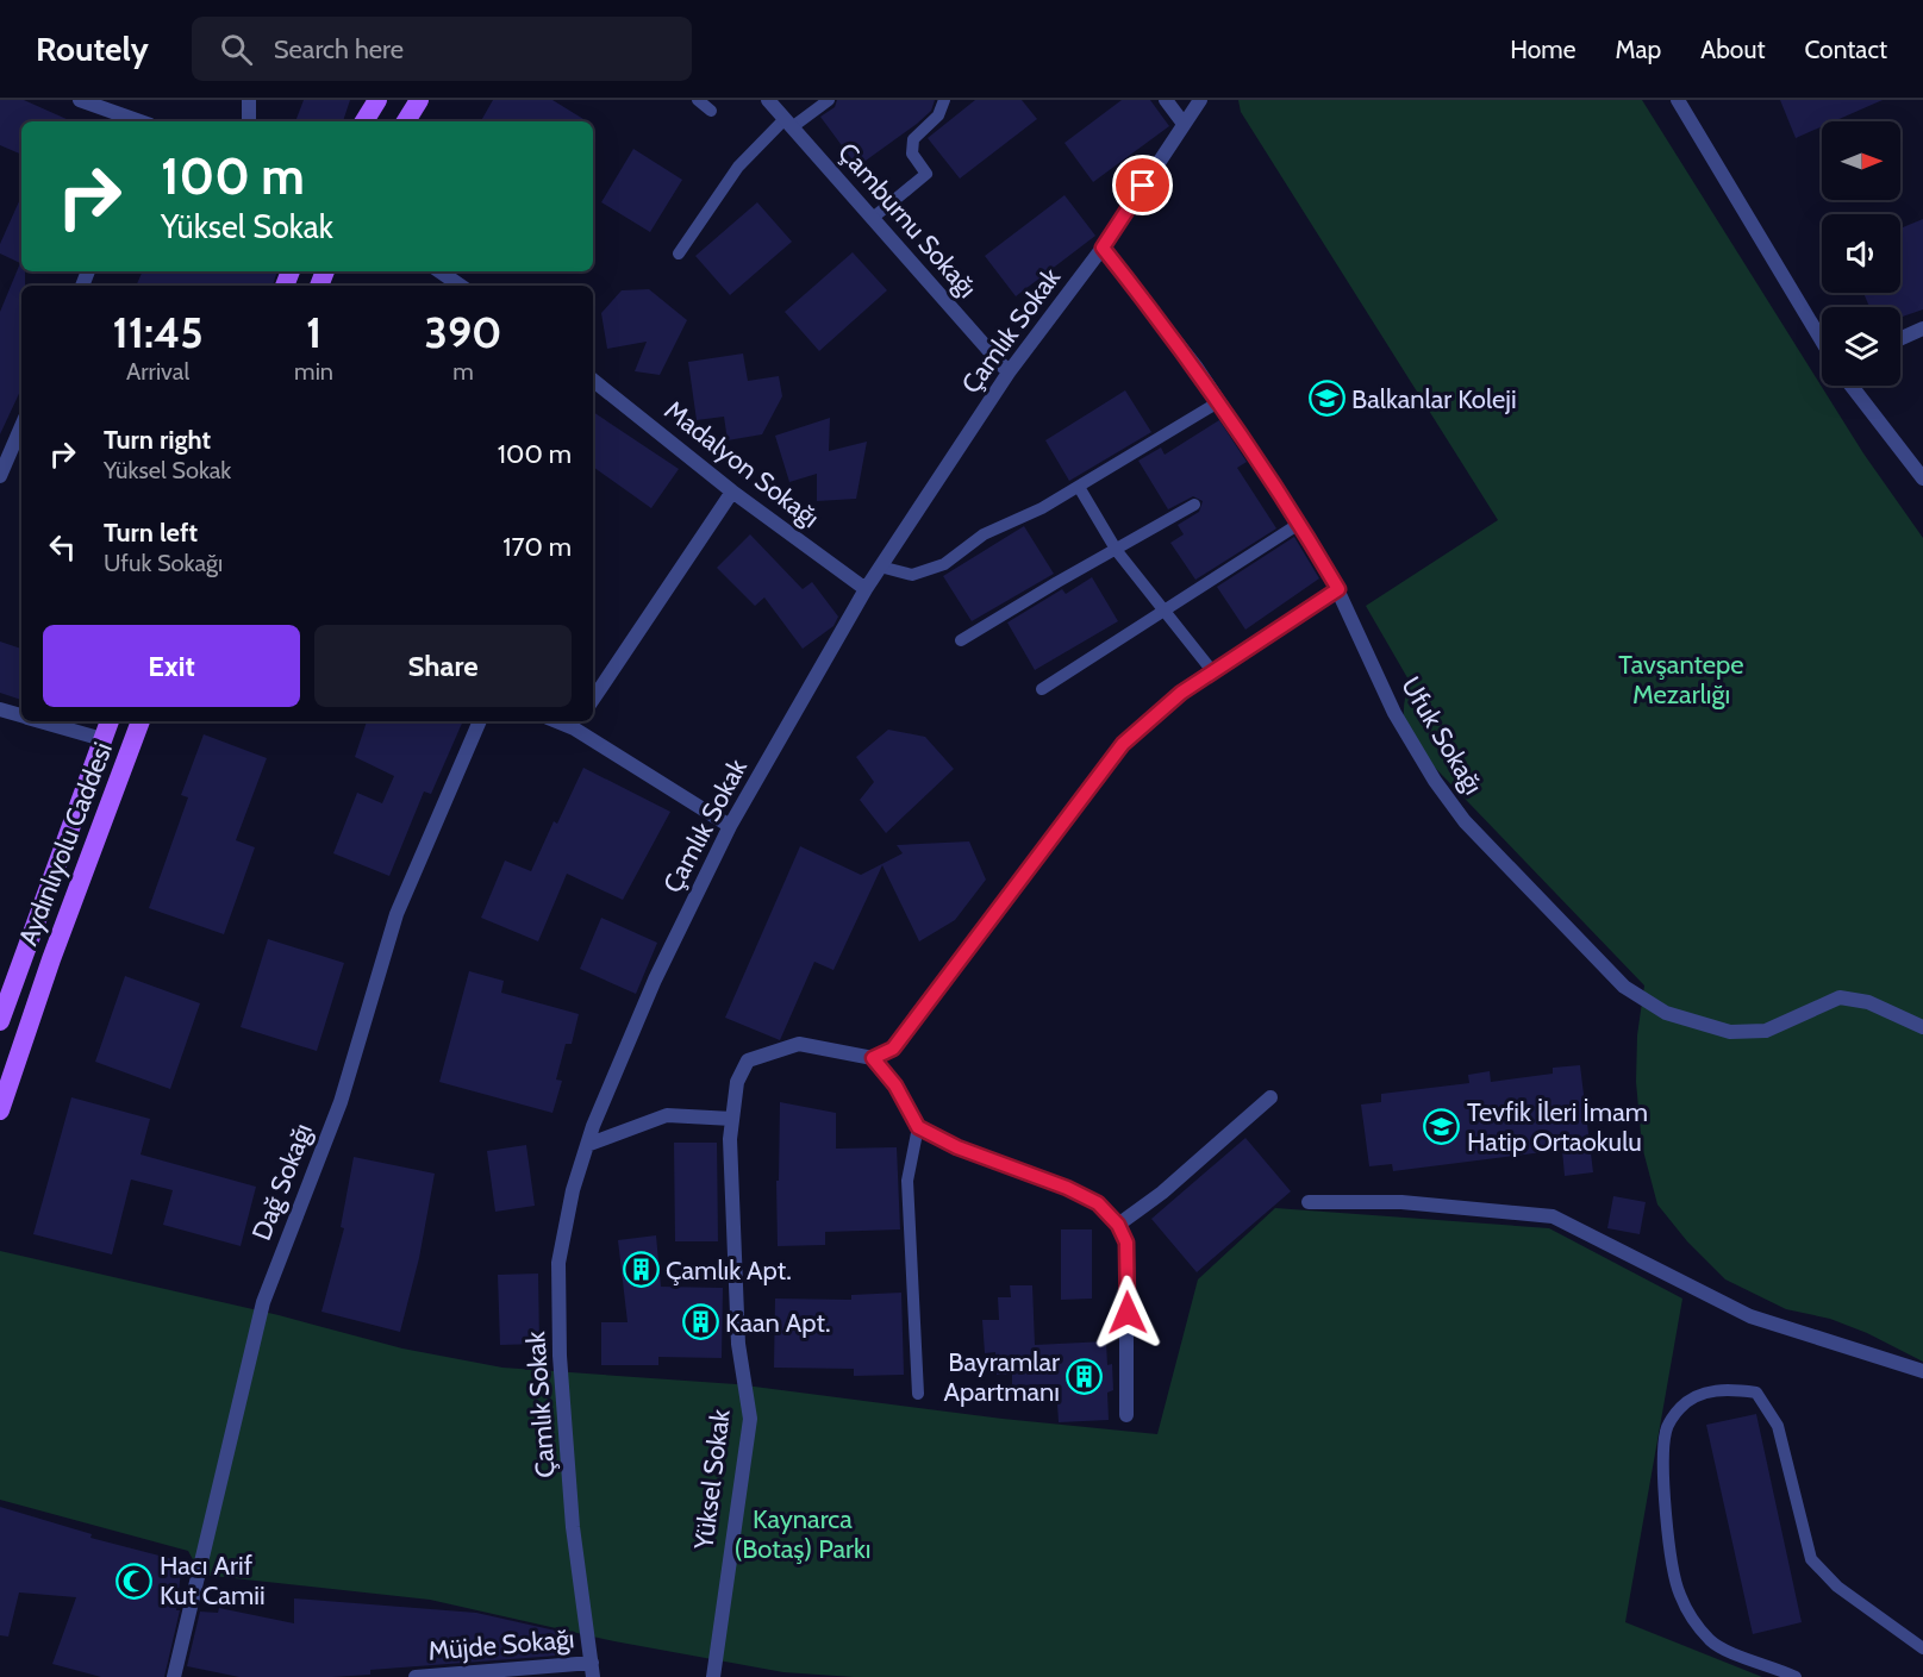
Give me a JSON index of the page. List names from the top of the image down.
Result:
{
  "streets": {
    "main road": ["Aydınlıyolu Caddesi"],
    "street": [
      "Çamburnu Sokağı",
      "Çamlık Sokak",
      "Madalyon Sokağı",
      "Ufuk Sokağı",
      "Dağ Sokağı",
      "Yüksel Sokak",
      "Müjde Sokağı"
    ]
  },
  "crossings": [
    ["Çamburnu Sokağı", "Çamlık Sokak"],
    ["Çamlık Sokak", "Madalyon Sokağı"],
    ["Çamlık Sokak", "Ufuk Sokağı"],
    ["Çamlık Sokak", "Müjde Sokağı"]
  ],
  "parks": ["Tavşantepe Mezarlığı", "Kaynarca (Botaş) Parkı"],
  "places": {
    "school or university": ["Balkanlar Koleji", "Tevfik İleri İmam Hatip Ortaokulu"],
    "building": ["Çamlık Apt.", "Kaan Apt.", "Bayramlar Apartmanı"],
    "mosque": ["Hacı Arif Kut Camii"]
  },
  "north": "right",
  "page": {
    "header": "Routely",
    "search": "Search here",
    "nav": [
      "Home",
      "Map",
      "About",
      "Contact"
    ],
    "turn": ["100 m", "Yüksel Sokak"],
    "eta": [
      "11:45",
      "Arrival",
      "1",
      "min",
      "390",
      "m"
    ],
    "list": [
      {
        "name": "Turn right",
        "note": "Yüksel Sokak",
        "value": "100 m"
      },
      {
        "name": "Turn left",
        "note": "Ufuk Sokağı",
        "value": "170 m"
      }
    ],
    "buttons": ["Exit", "Share"]
  }
}
